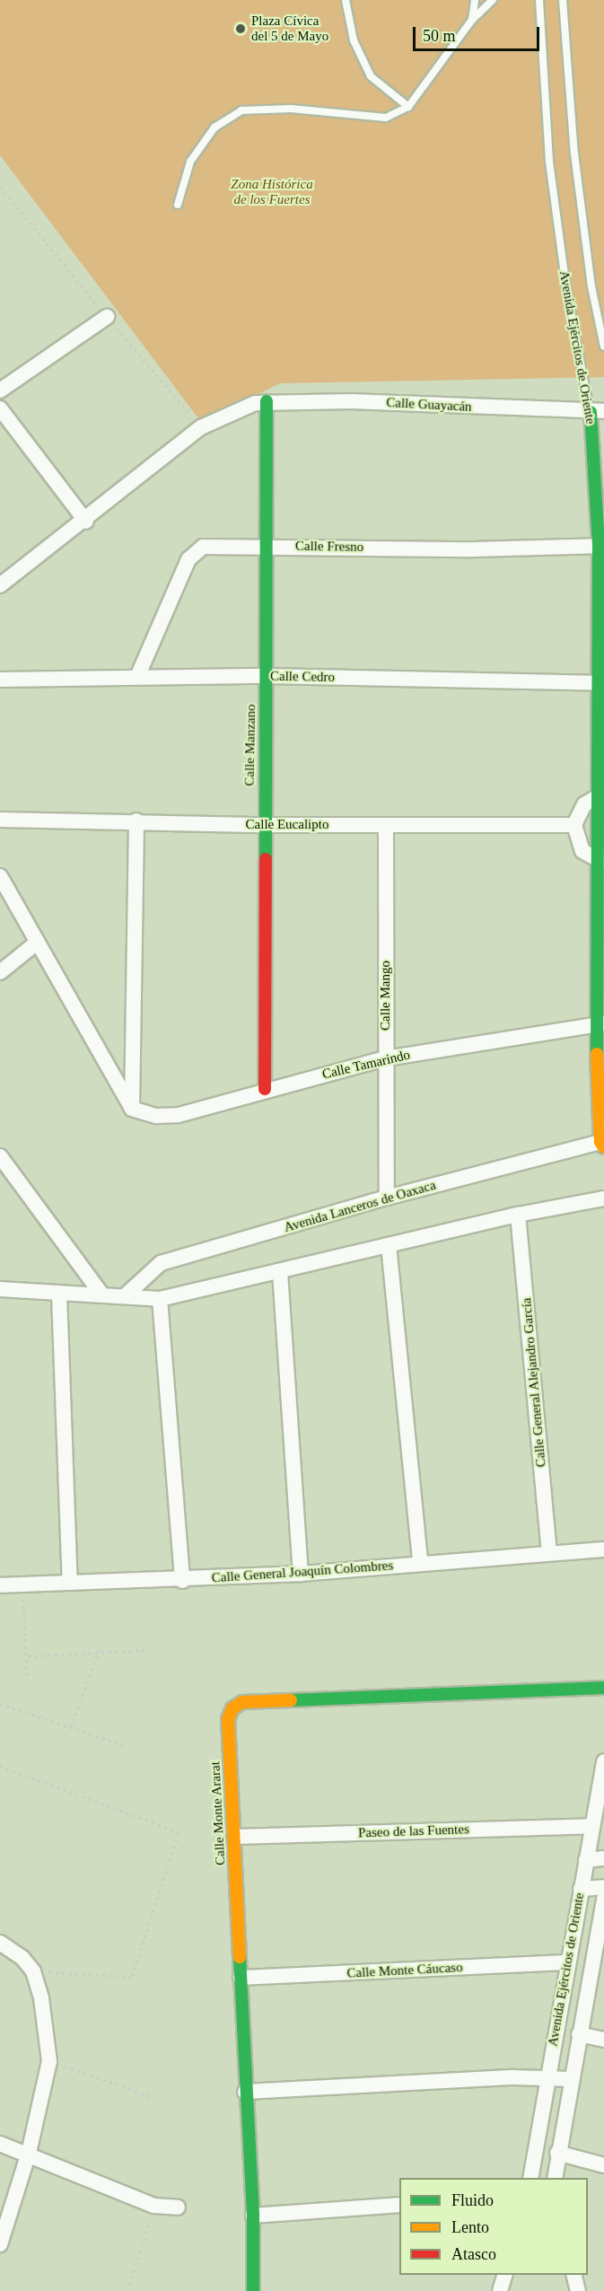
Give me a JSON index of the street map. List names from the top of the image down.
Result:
{
  "streets": {
    "street": [
      "Avenida Ejércitos de Oriente",
      "Calle Guayacán",
      "Calle Fresno",
      "Calle Cedro",
      "Calle Manzano",
      "Calle Eucalipto",
      "Calle Mango",
      "Calle Tamarindo",
      "Avenida Lanceros de Oaxaca",
      "Calle General Alejandro García",
      "Calle General Joaquín Colombres",
      "Calle Monte Ararat",
      "Paseo de las Fuentes",
      "Calle Monte Cáucaso"
    ]
  },
  "crossings": [
    ["Avenida Ejércitos de Oriente", "Calle Guayacán"],
    ["Avenida Ejércitos de Oriente", "Calle Fresno"],
    ["Avenida Ejércitos de Oriente", "Calle Cedro"],
    ["Avenida Ejércitos de Oriente", "Calle Tamarindo"],
    ["Avenida Ejércitos de Oriente", "Avenida Lanceros de Oaxaca"],
    ["Avenida Ejércitos de Oriente", "Paseo de las Fuentes"],
    ["Avenida Ejércitos de Oriente", "Calle Monte Cáucaso"],
    ["Calle Guayacán", "Calle Manzano"],
    ["Calle Fresno", "Calle Cedro"],
    ["Calle Fresno", "Calle Manzano"],
    ["Calle Cedro", "Calle Manzano"],
    ["Calle Manzano", "Calle Eucalipto"],
    ["Calle Manzano", "Calle Tamarindo"],
    ["Calle Eucalipto", "Calle Mango"],
    ["Calle Mango", "Calle Tamarindo"],
    ["Calle Mango", "Avenida Lanceros de Oaxaca"],
    ["Calle General Alejandro García", "Calle General Joaquín Colombres"],
    ["Calle Monte Ararat", "Paseo de las Fuentes"],
    ["Calle Monte Ararat", "Calle Monte Cáucaso"]
  ],
  "parks": ["Zona Histórica de los Fuertes"],
  "places": ["Plaza Cívica del 5 de Mayo"],
  "legend": ["Fluido", "Lento", "Atasco"],
  "scale_bar": "50 m"
}
